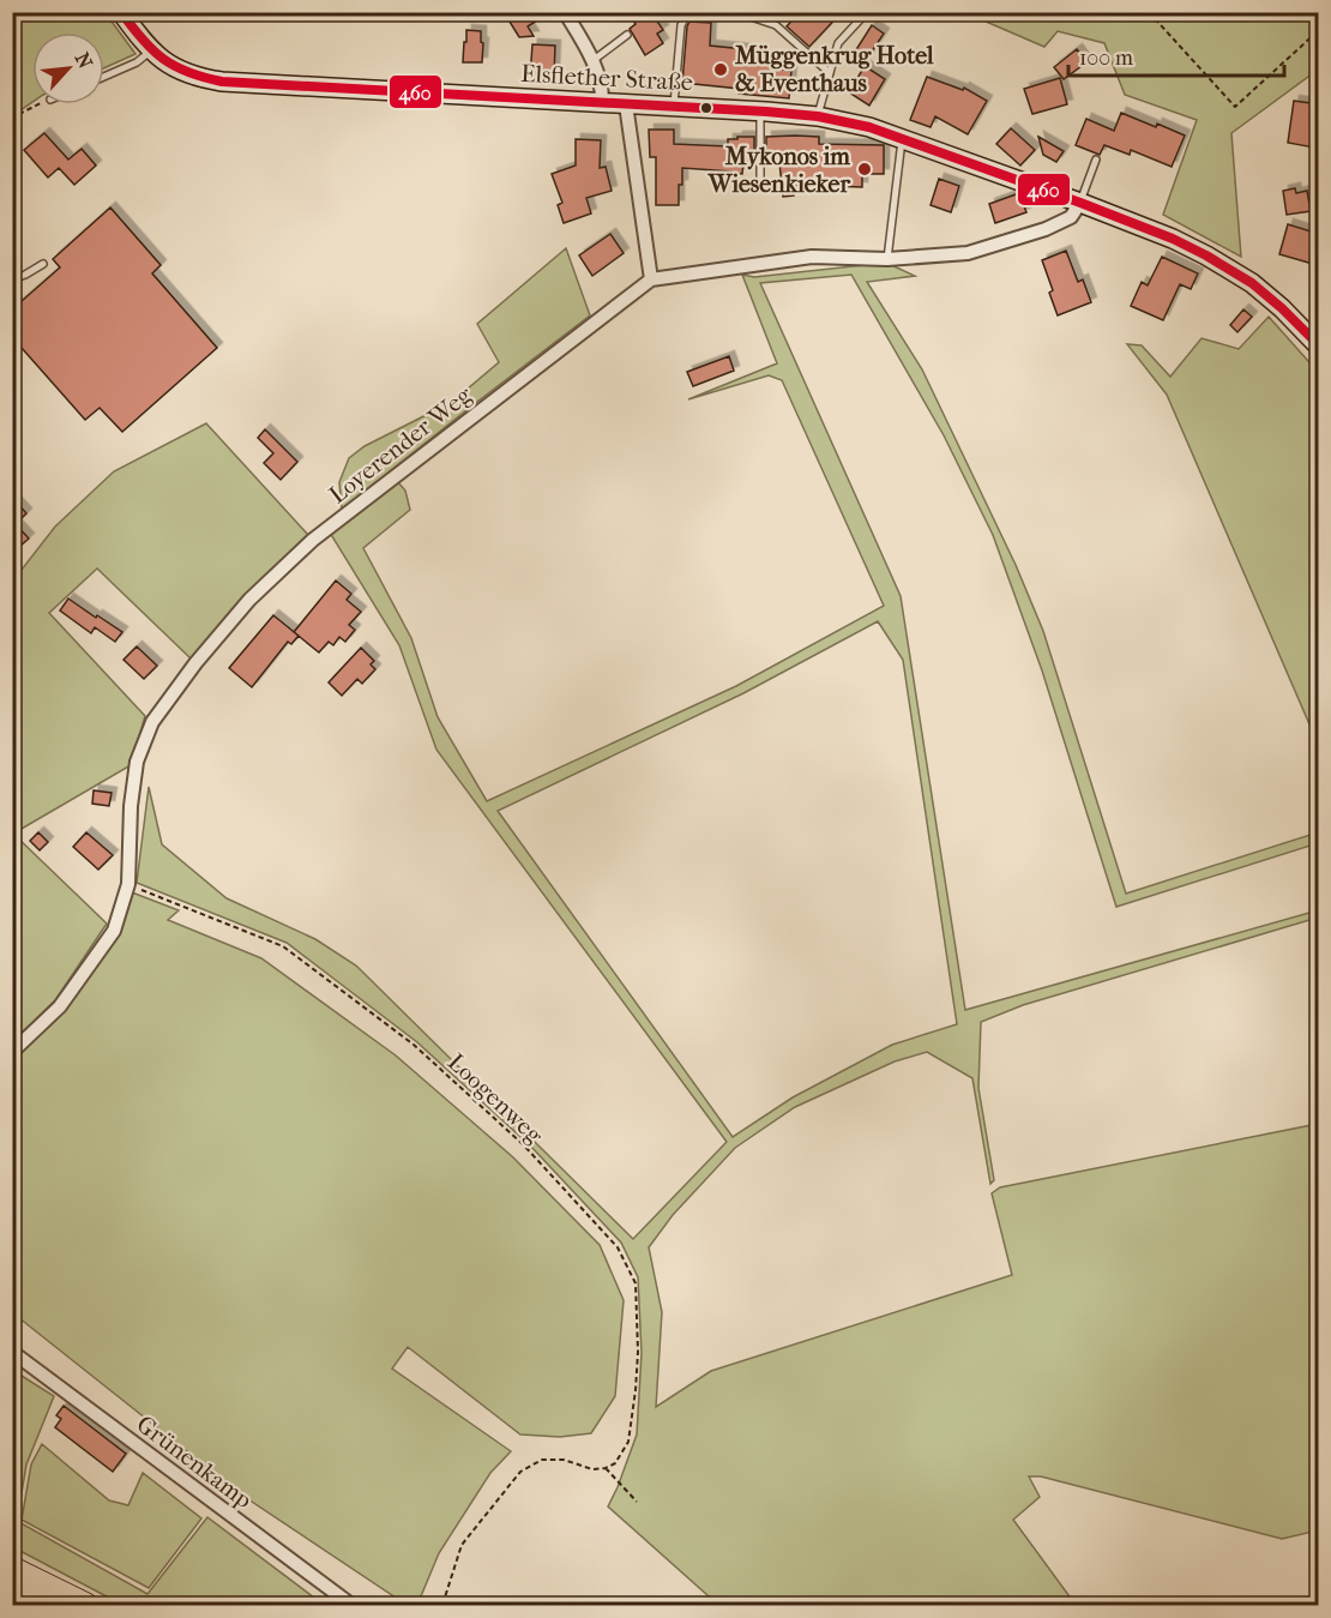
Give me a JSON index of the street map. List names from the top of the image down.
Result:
{
  "streets": {
    "main road": ["Elsflether Straße"],
    "street": ["Loyerender Weg", "Grünenkamp"],
    "path": ["Loogenweg"]
  },
  "crossings": [
    ["Elsflether Straße", "Loyerender Weg"],
    ["Loyerender Weg", "Loogenweg"]
  ],
  "places": ["Müggenkrug Hotel & Eventhaus", "Mykonos im Wiesenkieker"],
  "lines": ["transit line 460"],
  "scale_bar": "100 m",
  "north": "top right"
}
